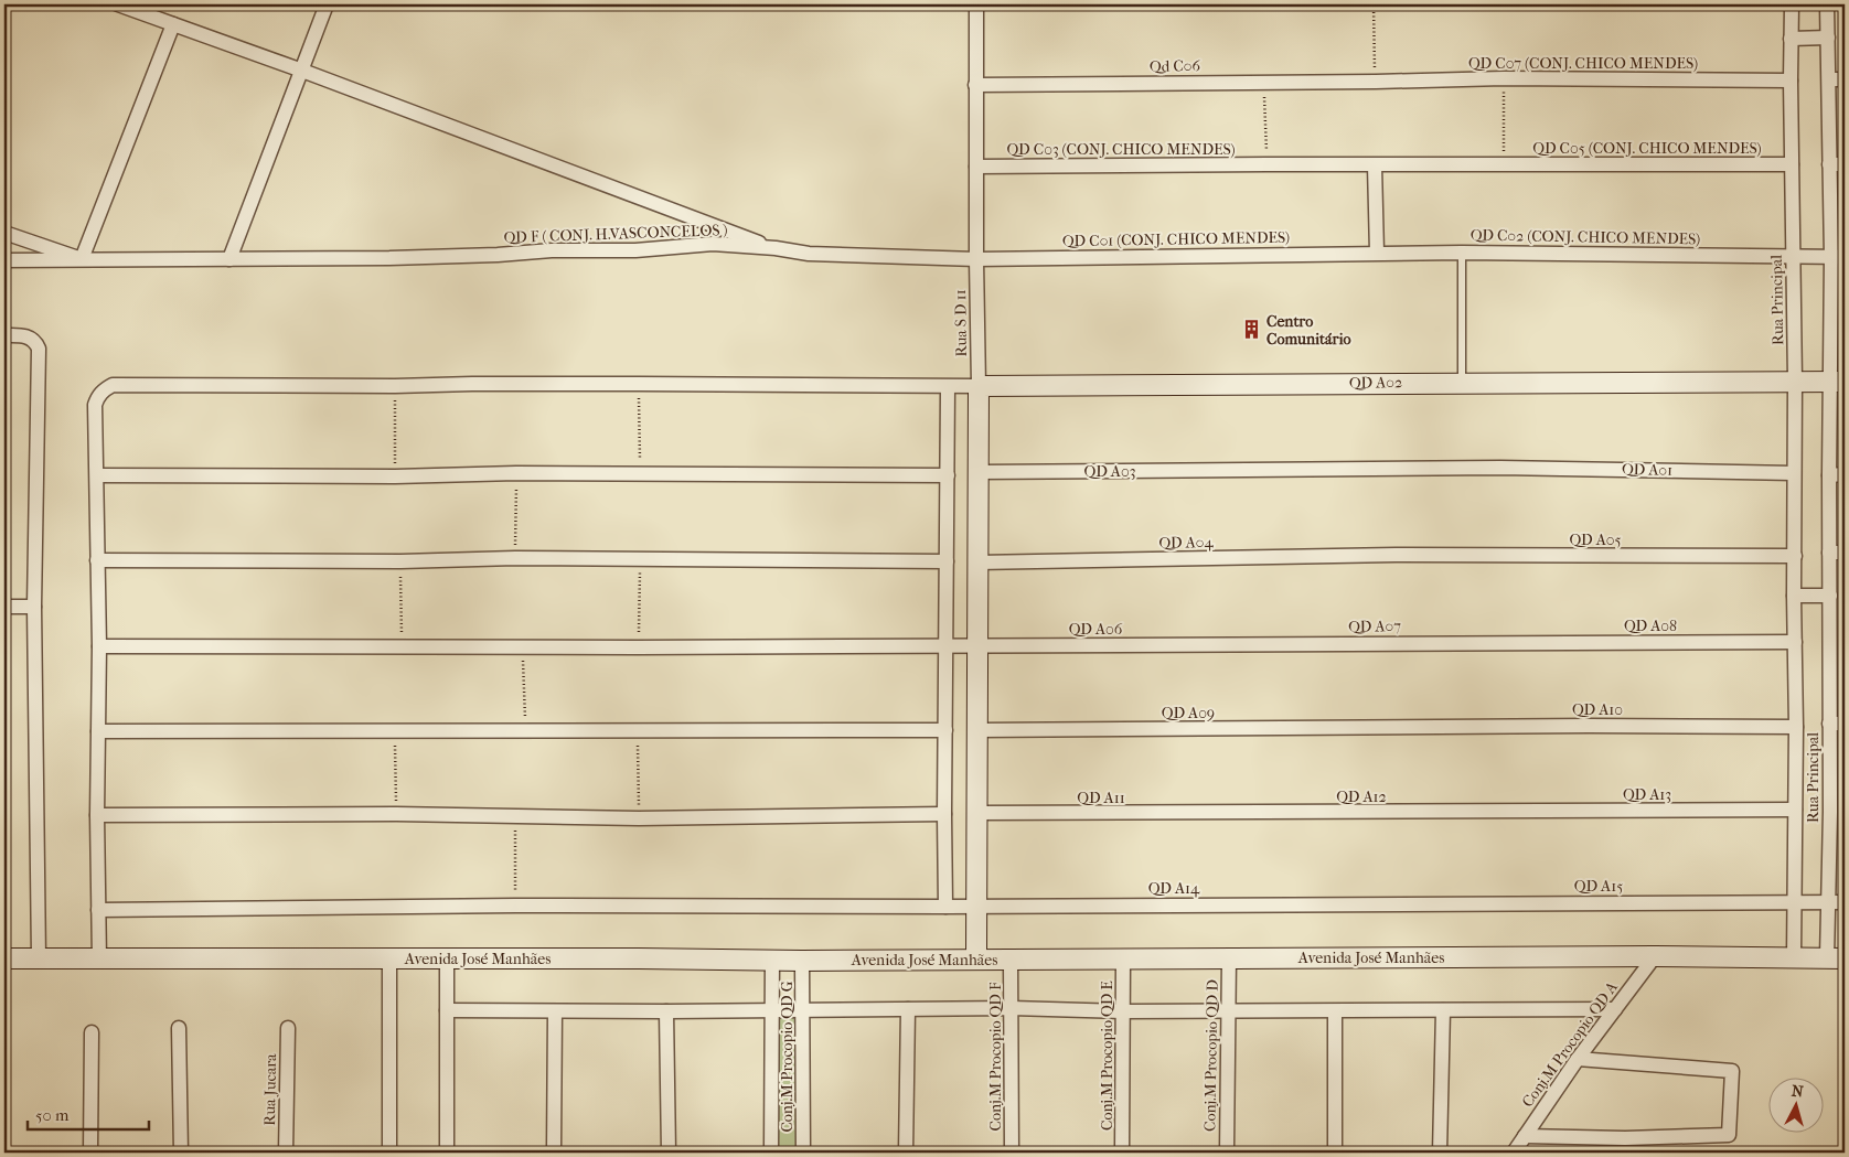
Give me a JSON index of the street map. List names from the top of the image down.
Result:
{
  "streets": {
    "street": [
      "QD C07 (CONJ. CHICO MENDES)",
      "Qd C06",
      "QD C05 (CONJ. CHICO MENDES)",
      "QD C03 (CONJ. CHICO MENDES)",
      "QD F ( CONJ. H.VASCONCELOS )",
      "QD C02 (CONJ. CHICO MENDES)",
      "QD C01 (CONJ. CHICO MENDES)",
      "Rua Principal",
      "Rua S D 11",
      "QD A02",
      "QD A01",
      "QD A03",
      "QD A05",
      "QD A04",
      "QD A08",
      "QD A07",
      "QD A06",
      "QD A10",
      "QD A09",
      "QD A13",
      "QD A12",
      "QD A11",
      "QD A15",
      "QD A14",
      "Avenida José Manhães",
      "Conj.M Procopio QD A",
      "Conj.M Procopio QD E",
      "Conj.M Procopio QD D",
      "Conj.M Procopio QD G",
      "Conj.M Procopio QD F",
      "Rua Jucara"
    ]
  },
  "crossings": [
    ["QD C07 (CONJ. CHICO MENDES)", "Qd C06"],
    ["QD C07 (CONJ. CHICO MENDES)", "Rua Principal"],
    ["Qd C06", "Rua S D 11"],
    ["QD C05 (CONJ. CHICO MENDES)", "QD C03 (CONJ. CHICO MENDES)"],
    ["QD C05 (CONJ. CHICO MENDES)", "Rua Principal"],
    ["QD C03 (CONJ. CHICO MENDES)", "Rua S D 11"],
    ["QD F ( CONJ. H.VASCONCELOS )", "QD C01 (CONJ. CHICO MENDES)"],
    ["QD F ( CONJ. H.VASCONCELOS )", "Rua S D 11"],
    ["QD C02 (CONJ. CHICO MENDES)", "QD C01 (CONJ. CHICO MENDES)"],
    ["QD C02 (CONJ. CHICO MENDES)", "Rua Principal"],
    ["QD C01 (CONJ. CHICO MENDES)", "Rua S D 11"],
    ["Rua Principal", "QD A02"],
    ["Rua Principal", "QD A01"],
    ["Rua Principal", "QD A05"],
    ["Rua Principal", "QD A08"],
    ["Rua Principal", "QD A10"],
    ["Rua Principal", "QD A13"],
    ["Rua Principal", "QD A15"],
    ["Rua Principal", "Avenida José Manhães"],
    ["Rua S D 11", "QD A02"],
    ["QD A01", "QD A03"],
    ["QD A05", "QD A04"],
    ["QD A08", "QD A07"],
    ["QD A07", "QD A06"],
    ["QD A10", "QD A09"],
    ["QD A13", "QD A12"],
    ["QD A12", "QD A11"],
    ["QD A15", "QD A14"],
    ["Avenida José Manhães", "Conj.M Procopio QD A"],
    ["Avenida José Manhães", "Conj.M Procopio QD E"],
    ["Avenida José Manhães", "Conj.M Procopio QD D"],
    ["Avenida José Manhães", "Conj.M Procopio QD G"],
    ["Avenida José Manhães", "Conj.M Procopio QD F"]
  ],
  "places": {
    "building": ["Centro Comunitário"]
  },
  "scale_bar": "50 m",
  "north": "top"
}
